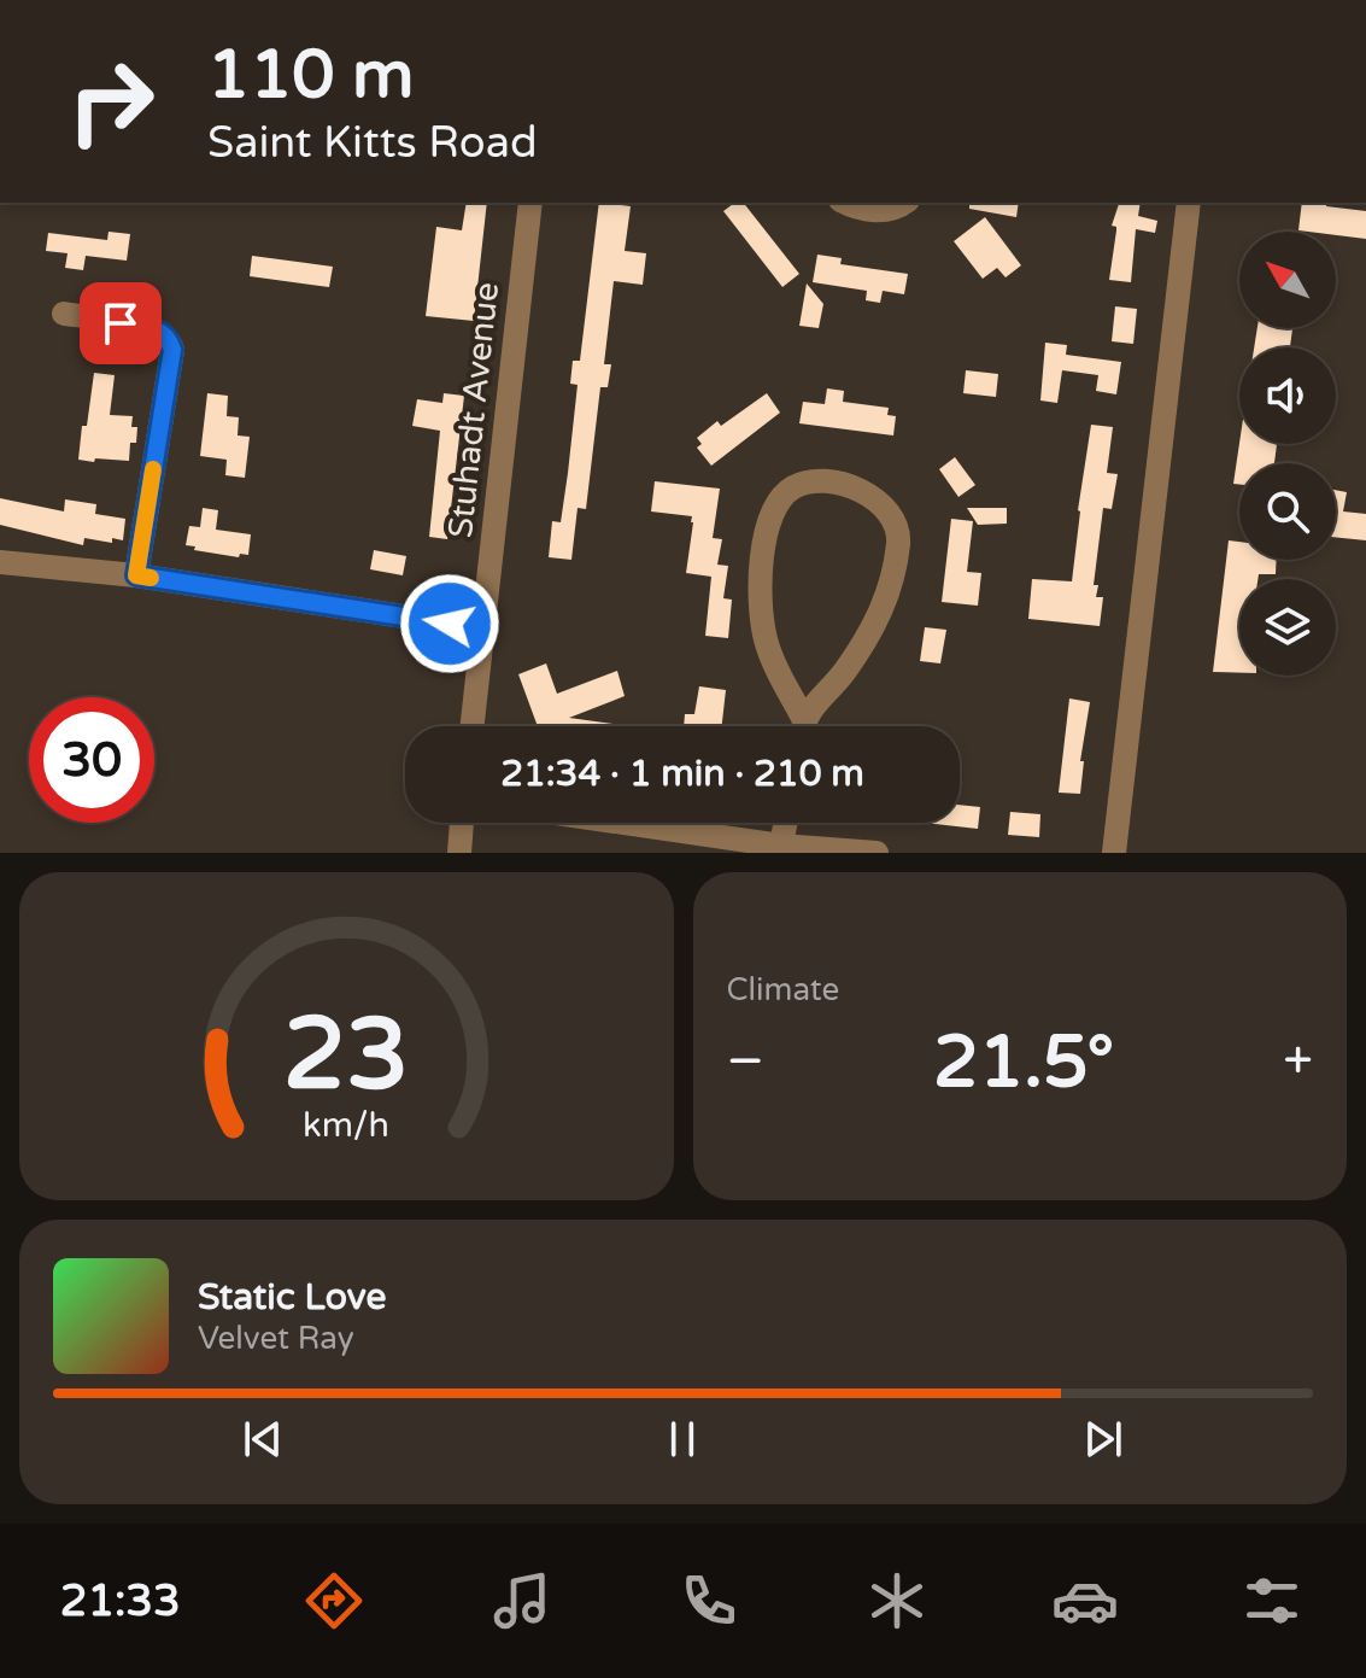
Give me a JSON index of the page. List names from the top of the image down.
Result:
{
  "streets": {
    "street": ["Stuhadt Avenue"]
  },
  "north": "top left",
  "page": {
    "turn": ["110 m", "Saint Kitts Road"],
    "limit": "30",
    "trip": "21:34 · 1 min · 210 m",
    "tile": "Climate",
    "heat": ["−", "21.5°", "+"],
    "song": ["Static Love", "Velvet Ray"],
    "tabs": "21:33",
    "gauge": ["23", "km/h"]
  }
}
